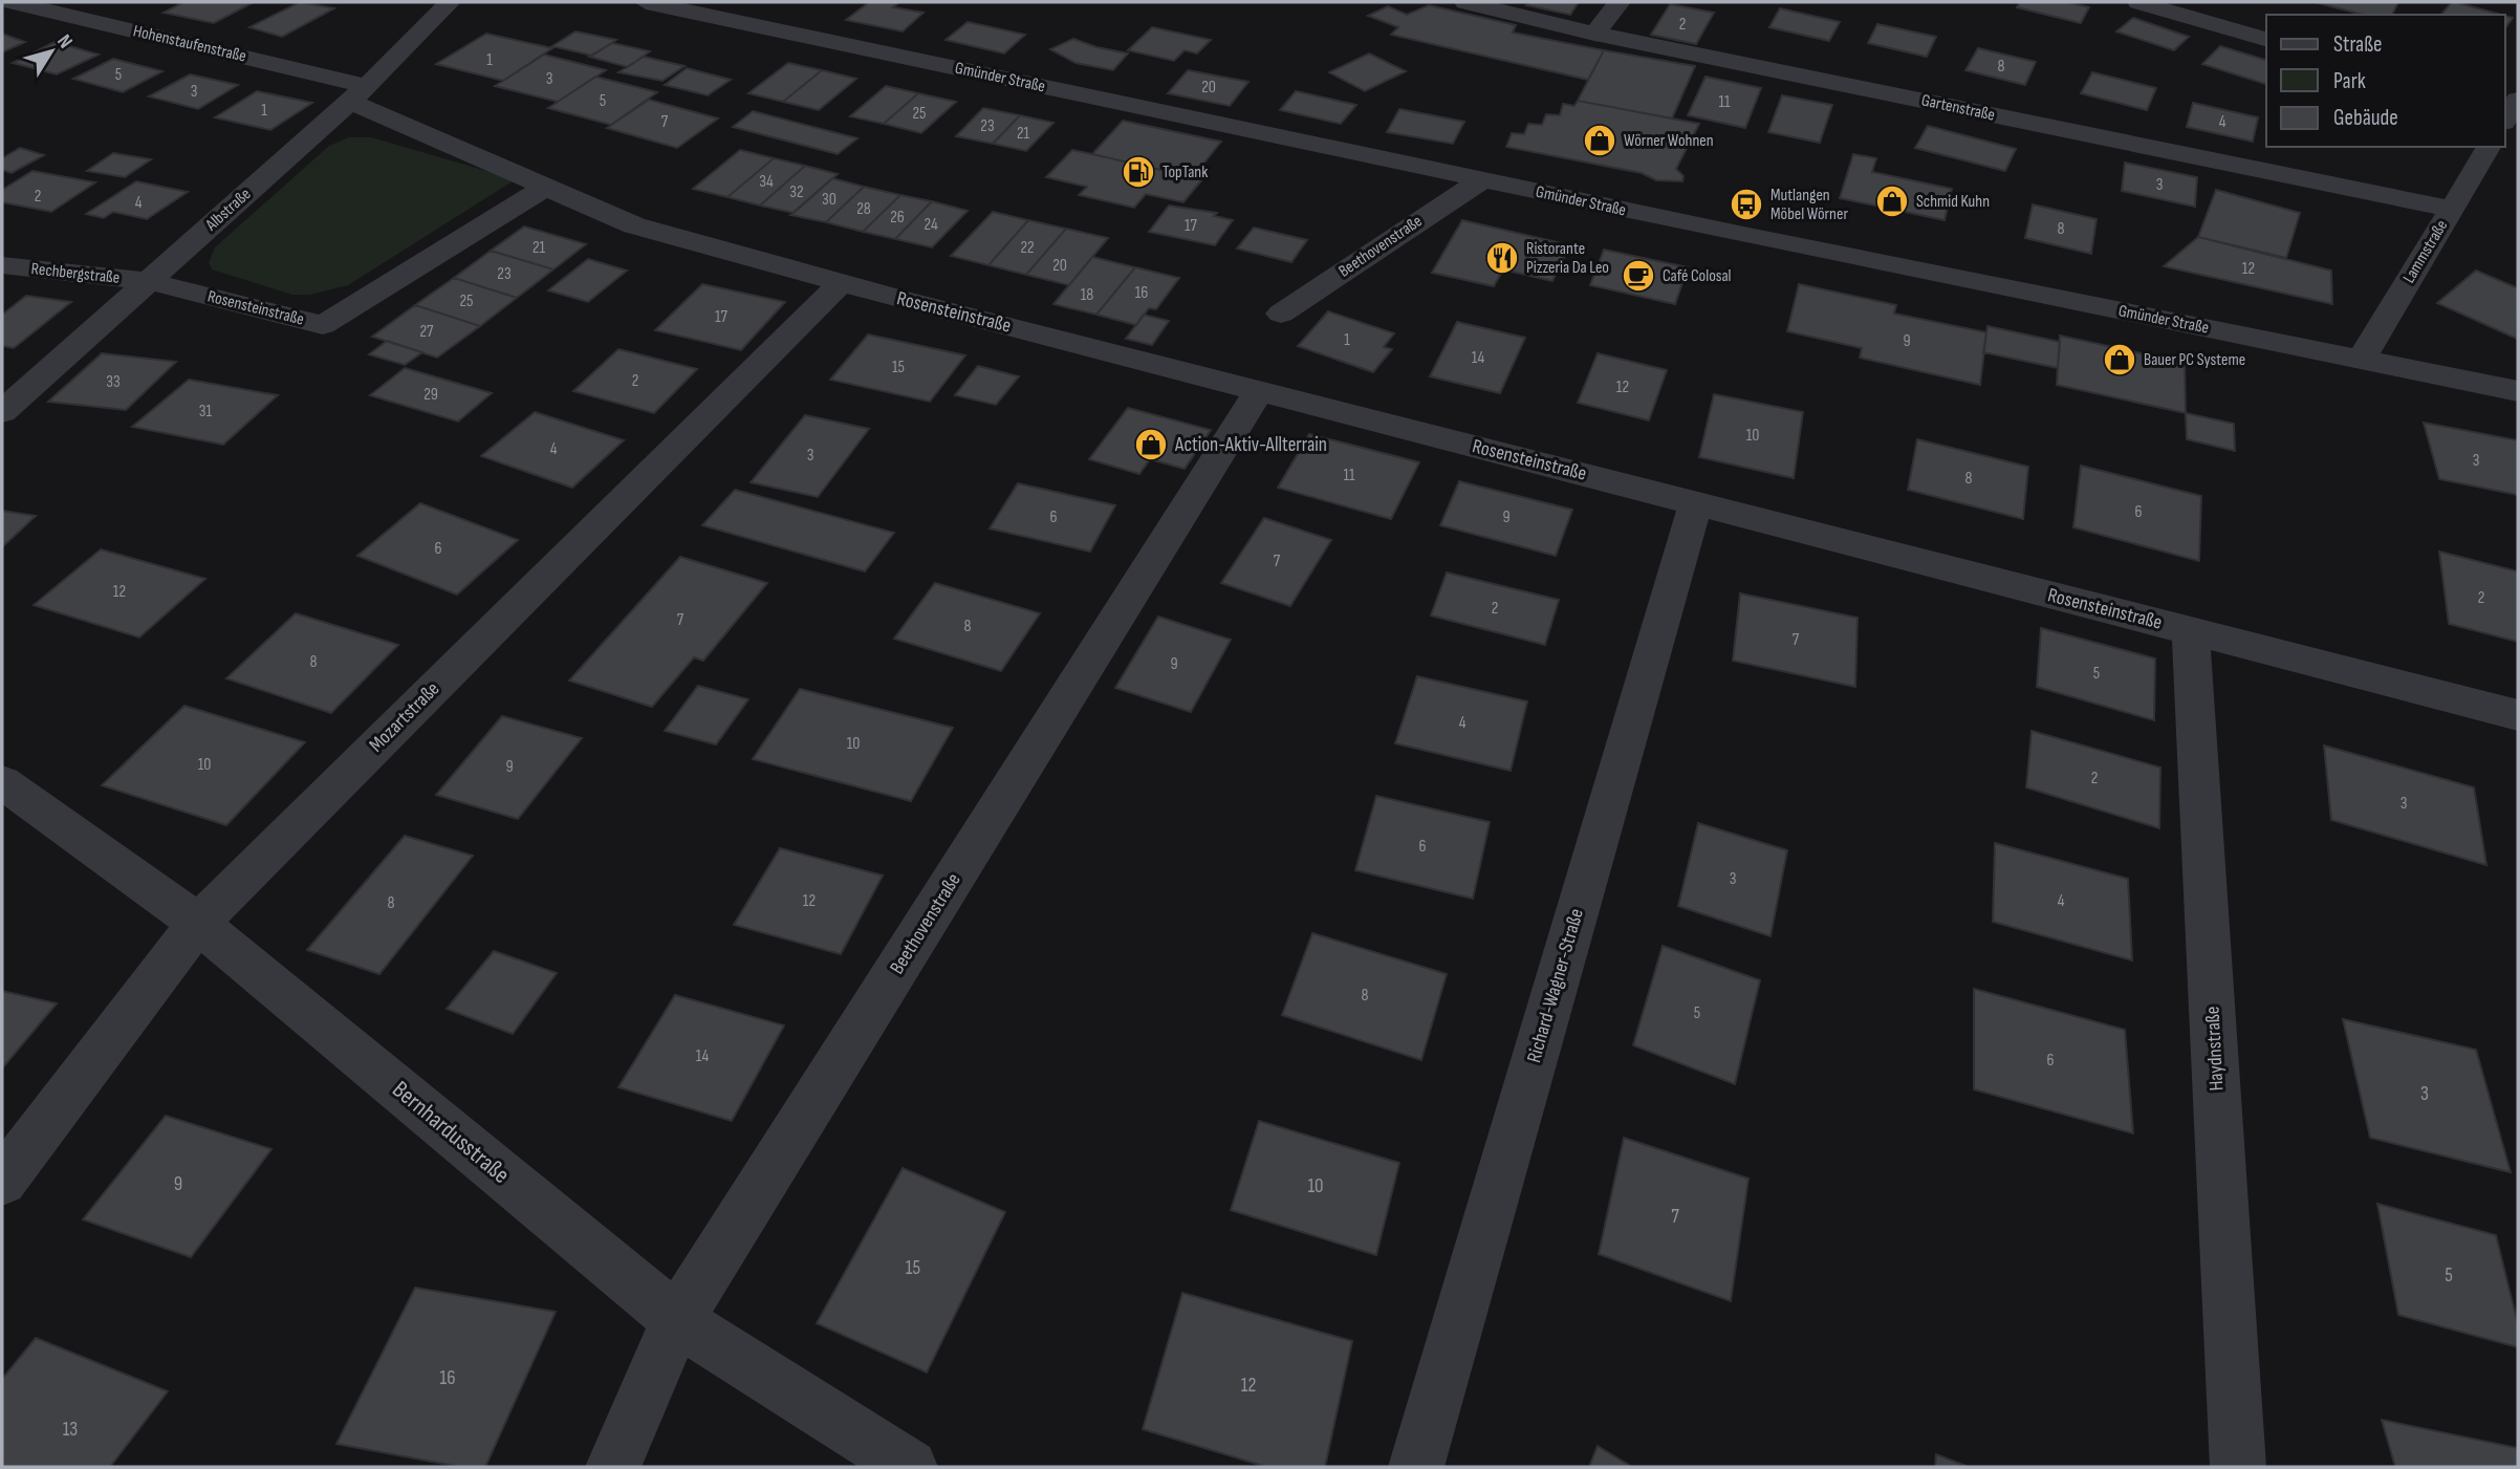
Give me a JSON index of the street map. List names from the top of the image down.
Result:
{
  "streets": {
    "street": [
      "Hohenstaufenstraße",
      "Gmünder Straße",
      "Gartenstraße",
      "Albstraße",
      "Beethovenstraße",
      "Lammstraße",
      "Rechbergstraße",
      "Rosensteinstraße",
      "Mozartstraße",
      "Richard-Wagner-Straße",
      "Haydnstraße",
      "Bernhardusstraße"
    ]
  },
  "crossings": [
    ["Hohenstaufenstraße", "Albstraße"],
    ["Hohenstaufenstraße", "Rosensteinstraße"],
    ["Gmünder Straße", "Beethovenstraße"],
    ["Gmünder Straße", "Lammstraße"],
    ["Gartenstraße", "Lammstraße"],
    ["Albstraße", "Rechbergstraße"],
    ["Albstraße", "Rosensteinstraße"],
    ["Beethovenstraße", "Rosensteinstraße"],
    ["Beethovenstraße", "Bernhardusstraße"],
    ["Rechbergstraße", "Rosensteinstraße"],
    ["Rosensteinstraße", "Mozartstraße"],
    ["Rosensteinstraße", "Richard-Wagner-Straße"],
    ["Rosensteinstraße", "Haydnstraße"],
    ["Mozartstraße", "Bernhardusstraße"]
  ],
  "places": {
    "shop": [
      "Wörner Wohnen",
      "Schmid Kuhn",
      "Bauer PC Systeme",
      "Action-Aktiv-Allterrain"
    ],
    "fuel station": ["TopTank"],
    "bus stop": ["Mutlangen Möbel Wörner"],
    "restaurant": ["Ristorante Pizzeria Da Leo"],
    "cafe": ["Café Colosal"]
  },
  "house_numbers": [
    "2",
    "1",
    "8",
    "5",
    "3",
    "20",
    "3",
    "5",
    "11",
    "1",
    "25",
    "7",
    "4",
    "23",
    "21",
    "34",
    "3",
    "32",
    "2",
    "30",
    "4",
    "28",
    "26",
    "24",
    "17",
    "8",
    "21",
    "22",
    "20",
    "12",
    "23",
    "16",
    "18",
    "25",
    "17",
    "27",
    "1",
    "9",
    "14",
    "15",
    "2",
    "33",
    "12",
    "29",
    "31",
    "10",
    "4",
    "3",
    "3",
    "11",
    "8",
    "6",
    "6",
    "9",
    "6",
    "7",
    "12",
    "2",
    "2",
    "7",
    "8",
    "7",
    "8",
    "9",
    "5",
    "4",
    "10",
    "10",
    "9",
    "2",
    "3",
    "6",
    "3",
    "12",
    "4",
    "8",
    "8",
    "5",
    "14",
    "6",
    "3",
    "9",
    "10",
    "7",
    "15",
    "5",
    "16",
    "12",
    "13"
  ],
  "legend": ["Straße", "Park", "Gebäude"],
  "north": "top right"
}
